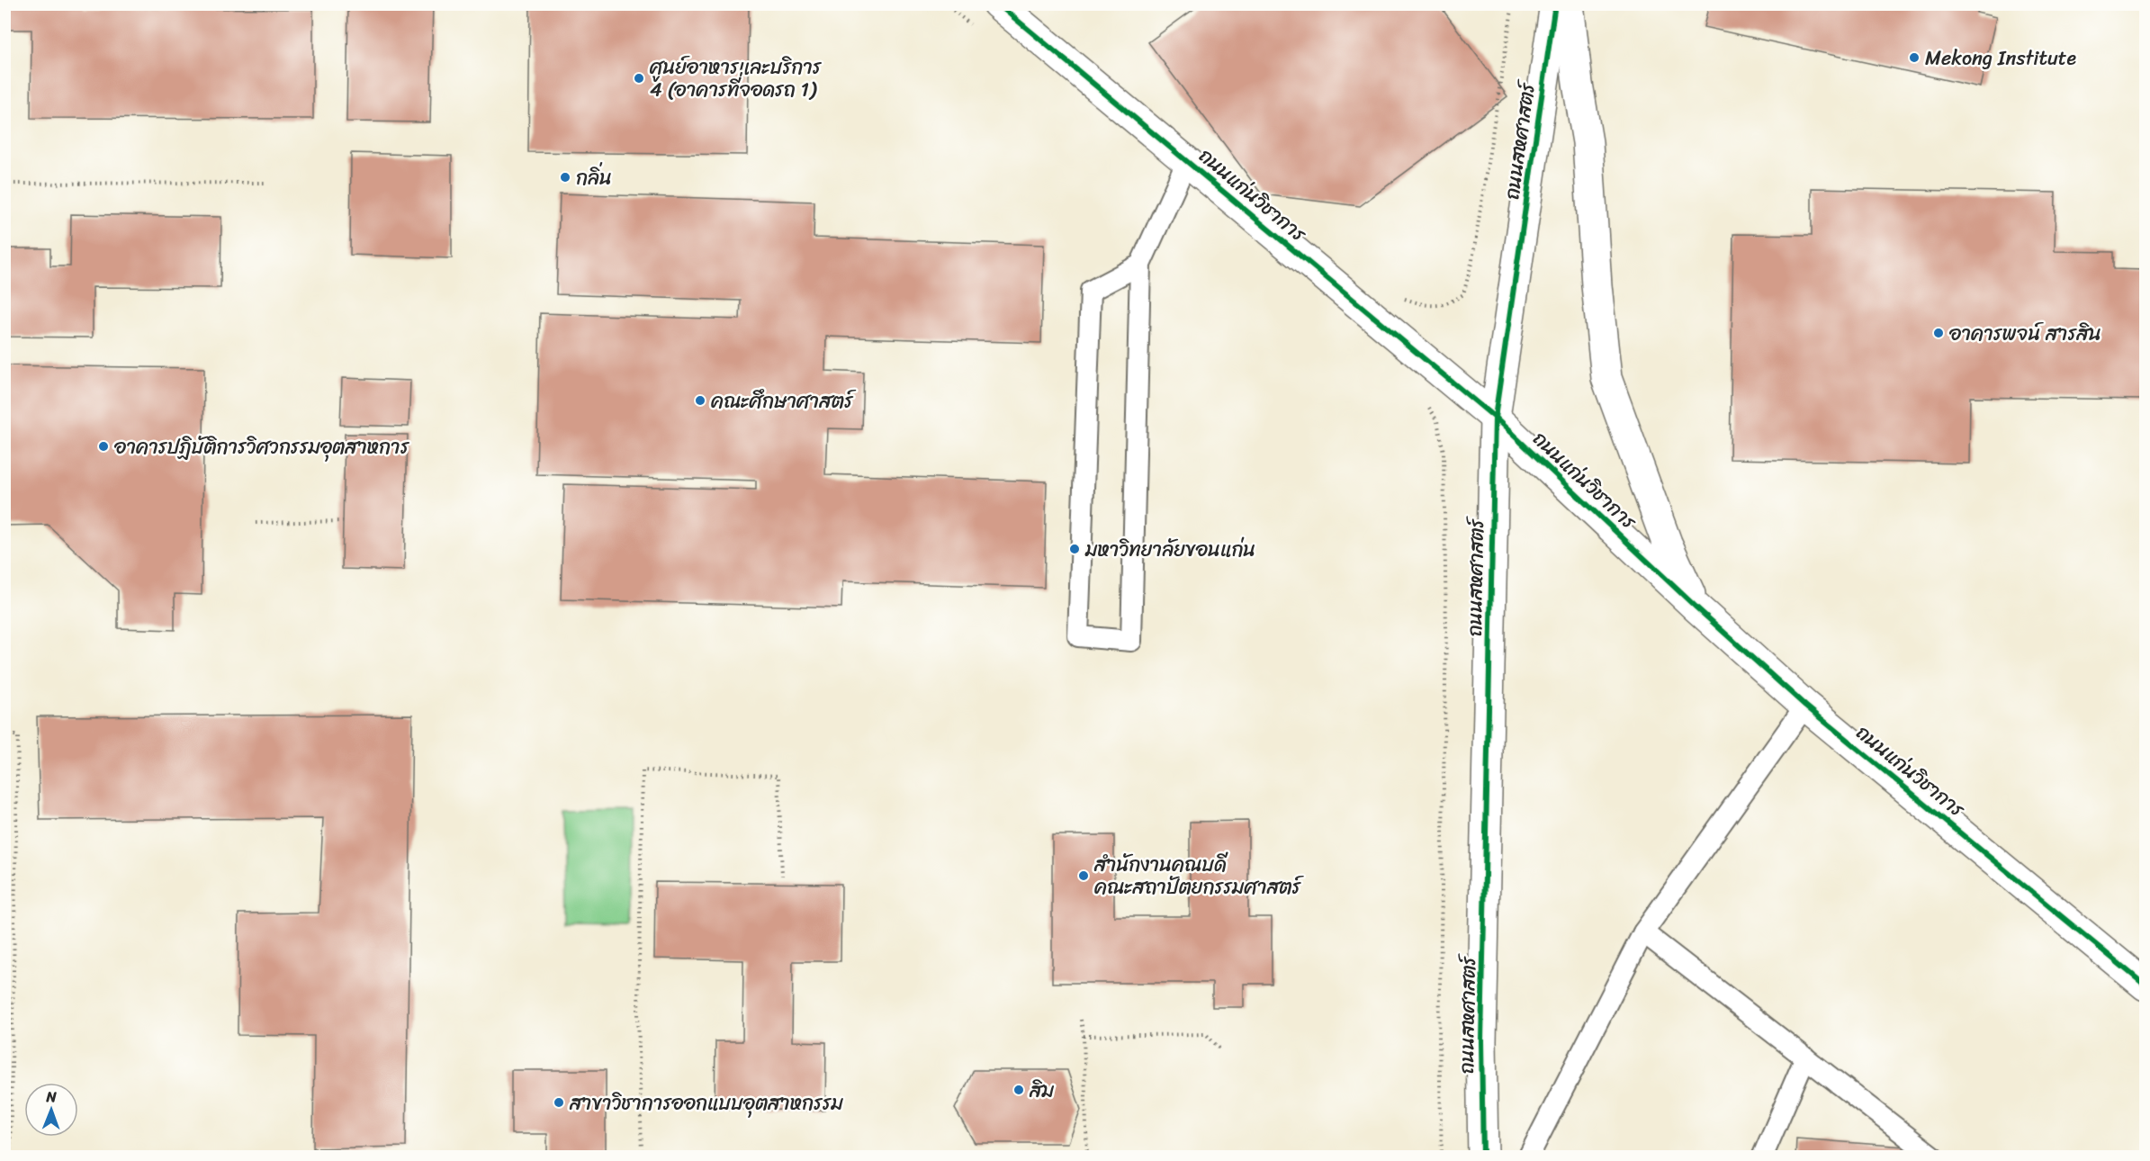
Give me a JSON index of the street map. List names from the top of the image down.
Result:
{
  "streets": {
    "street": ["ถนนสหศาสตร์", "ถนนแก่นวิชาการ"]
  },
  "crossings": [
    ["ถนนสหศาสตร์", "ถนนแก่นวิชาการ"]
  ],
  "places": [
    "Mekong Institute",
    "ศูนย์อาหารและบริการ 4 (อาคารที่จอดรถ 1)",
    "กลิ่น",
    "อาคารพจน์ สารสิน",
    "คณะศึกษาศาสตร์",
    "อาคารปฏิบัติการวิศวกรรมอุตสาหการ",
    "มหาวิทยาลัยขอนแก่น",
    "สำนักงานคณบดี คณะสถาปัตยกรรมศาสตร์",
    "สิม",
    "สาขาวิชาการออกแบบอุตสาหกรรม"
  ],
  "north": "top"
}
